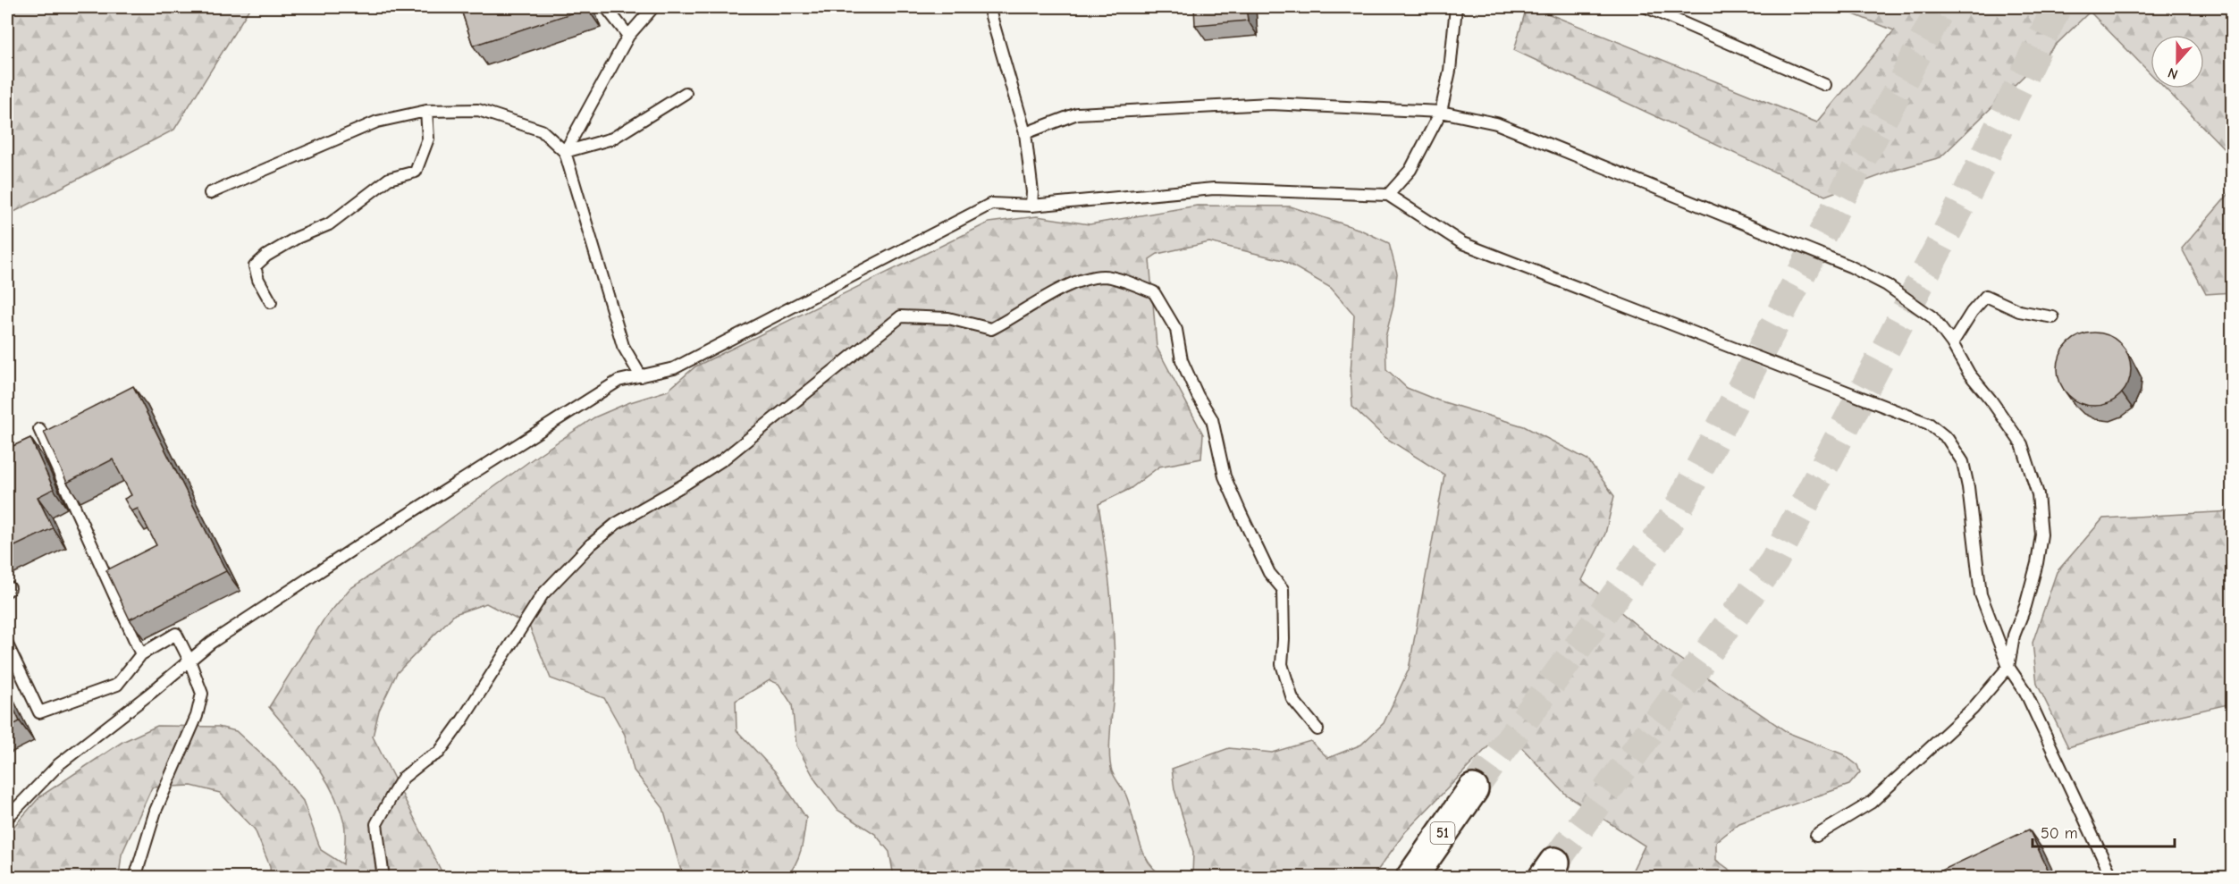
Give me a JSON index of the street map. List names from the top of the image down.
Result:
{
  "streets": {
    "highway": ["51"]
  },
  "scale_bar": "50 m",
  "north": "bottom"
}
